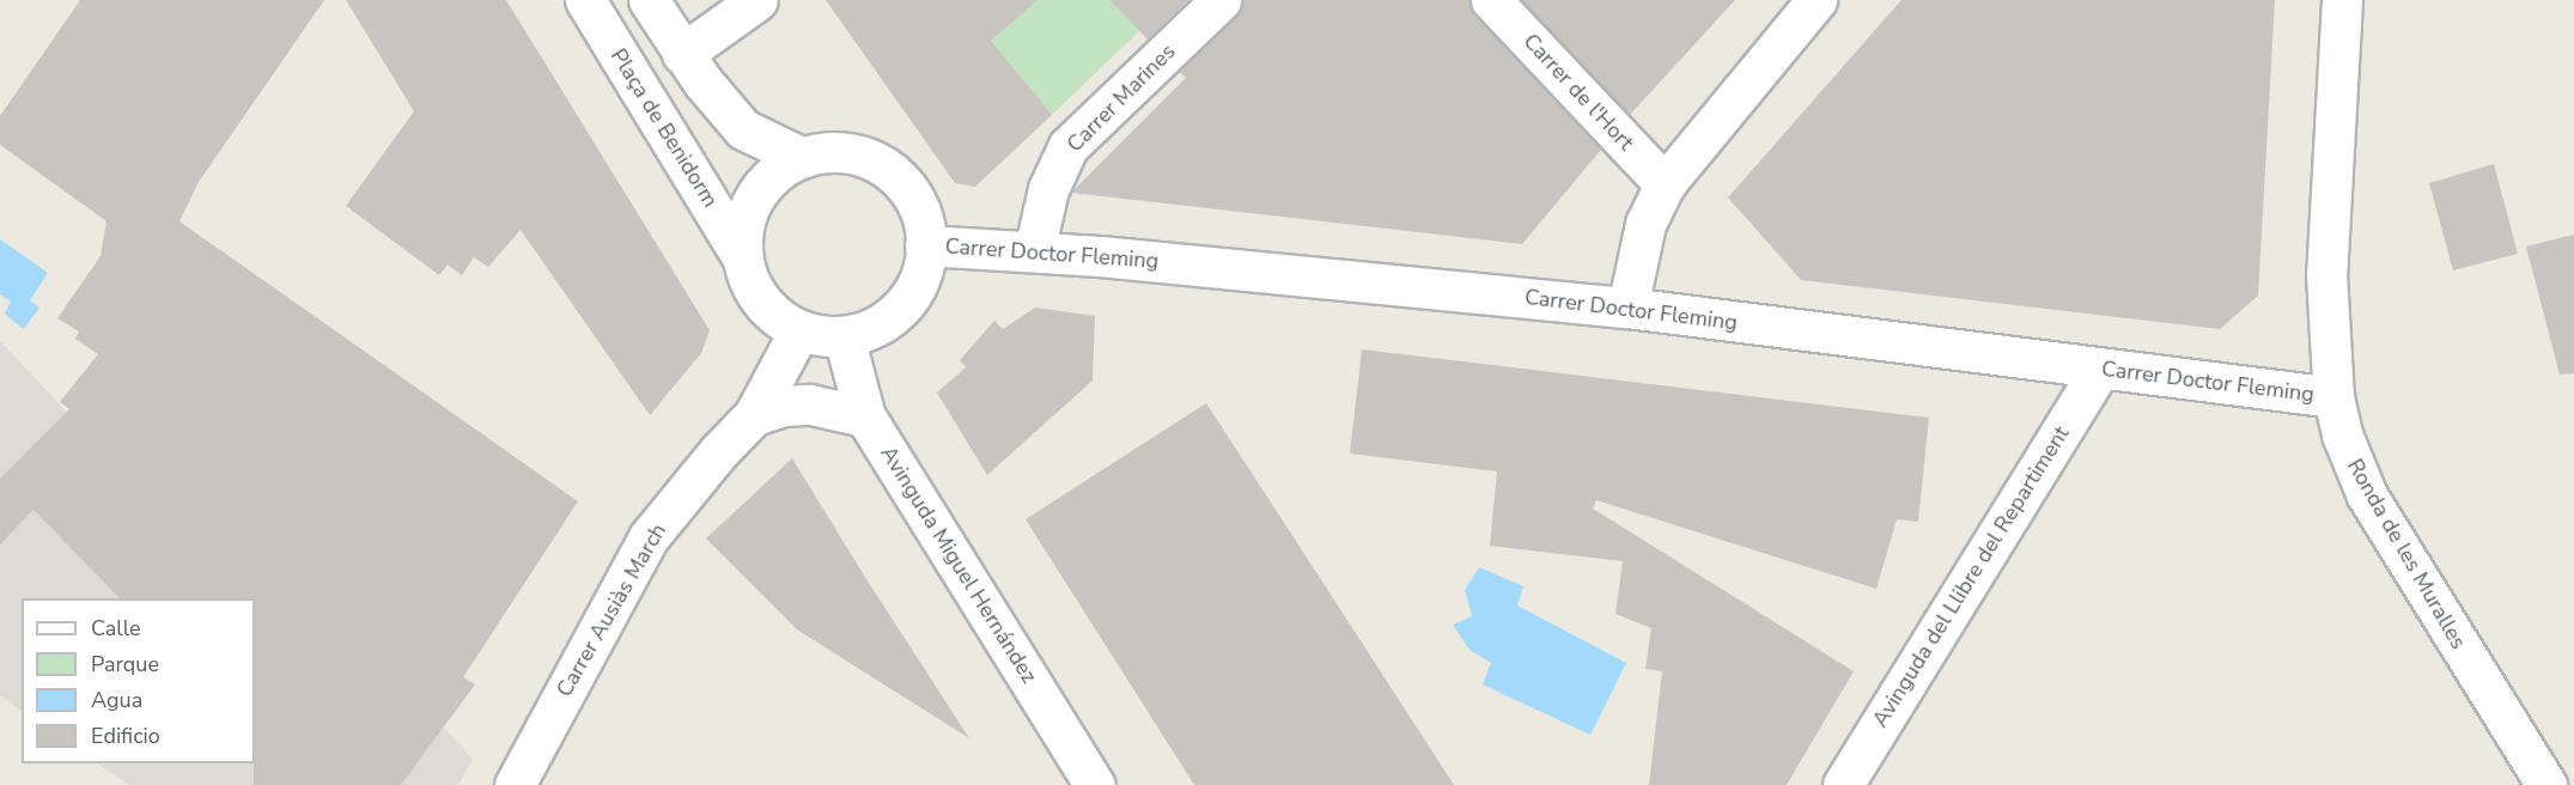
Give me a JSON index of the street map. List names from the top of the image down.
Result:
{
  "streets": {
    "street": [
      "Carrer de l'Hort",
      "Carrer Marines",
      "Plaça de Benidorm",
      "Carrer Doctor Fleming",
      "Ronda de les Muralles",
      "Avinguda Miguel Hernández",
      "Avinguda del Llibre del Repartiment",
      "Carrer Ausiàs March"
    ]
  },
  "crossings": [
    ["Carrer Marines", "Carrer Doctor Fleming"],
    ["Plaça de Benidorm", "Carrer Doctor Fleming"],
    ["Plaça de Benidorm", "Avinguda Miguel Hernández"],
    ["Plaça de Benidorm", "Carrer Ausiàs March"],
    ["Carrer Doctor Fleming", "Ronda de les Muralles"],
    ["Carrer Doctor Fleming", "Avinguda Miguel Hernández"],
    ["Carrer Doctor Fleming", "Avinguda del Llibre del Repartiment"],
    ["Carrer Doctor Fleming", "Carrer Ausiàs March"],
    ["Avinguda Miguel Hernández", "Carrer Ausiàs March"]
  ],
  "legend": [
    "Calle",
    "Parque",
    "Agua",
    "Edificio"
  ]
}
